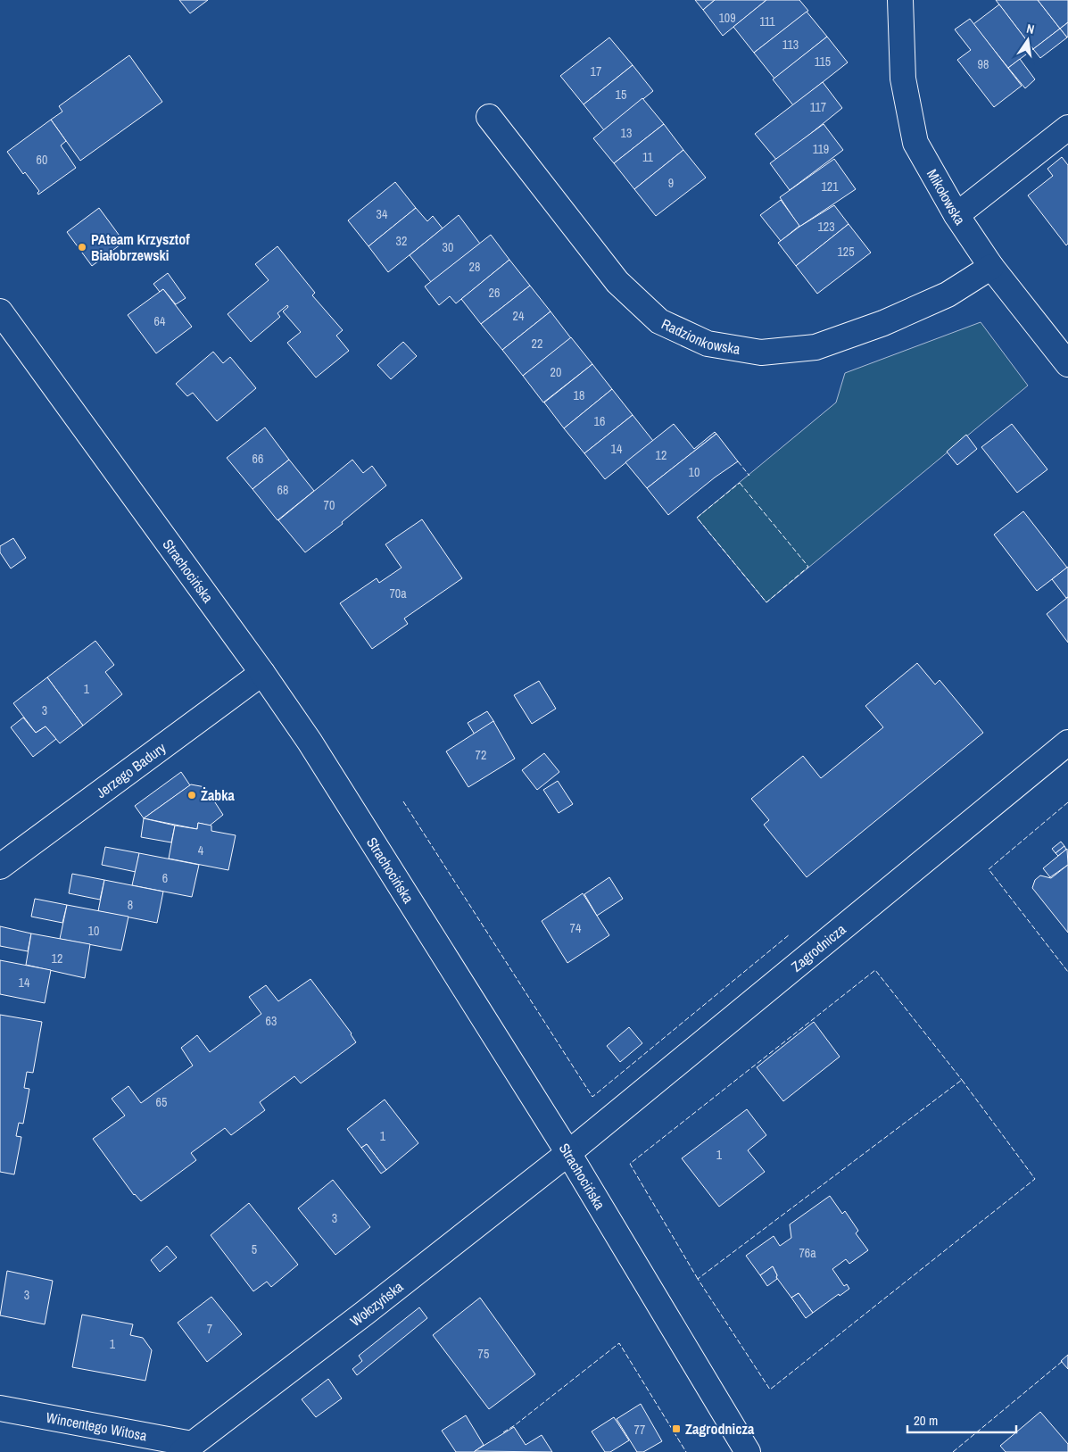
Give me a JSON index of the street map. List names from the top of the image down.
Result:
{
  "streets": {
    "street": [
      "Mikołowska",
      "Radzionkowska",
      "Strachocińska",
      "Jerzego Badury",
      "Zagrodnicza",
      "Wołczyńska",
      "Wincentego Witosa"
    ]
  },
  "crossings": [
    ["Mikołowska", "Radzionkowska"],
    ["Strachocińska", "Jerzego Badury"],
    ["Strachocińska", "Zagrodnicza"],
    ["Strachocińska", "Wołczyńska"],
    ["Zagrodnicza", "Wołczyńska"],
    ["Wołczyńska", "Wincentego Witosa"]
  ],
  "places": {
    "other": ["PAteam Krzysztof Białobrzewski", "Żabka"],
    "transit": ["Zagrodnicza"]
  },
  "house_numbers": [
    "109",
    "111",
    "113",
    "115",
    "98",
    "17",
    "15",
    "117",
    "13",
    "119",
    "11",
    "60",
    "9",
    "121",
    "34",
    "123",
    "32",
    "30",
    "125",
    "28",
    "26",
    "24",
    "64",
    "22",
    "20",
    "18",
    "16",
    "14",
    "12",
    "66",
    "10",
    "68",
    "70",
    "70a",
    "1",
    "3",
    "72",
    "4",
    "6",
    "8",
    "74",
    "10",
    "12",
    "14",
    "63",
    "65",
    "1",
    "1",
    "3",
    "5",
    "76a",
    "3",
    "7",
    "1",
    "75",
    "77"
  ],
  "scale_bar": "20 m",
  "north": "top"
}
